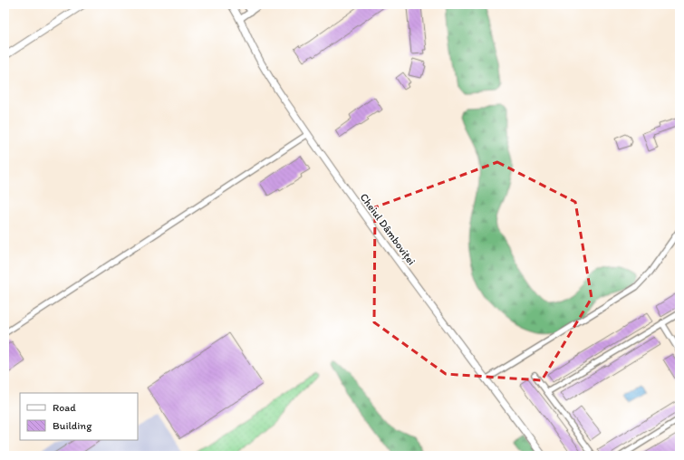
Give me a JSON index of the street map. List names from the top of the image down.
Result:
{
  "streets": {
    "street": ["Cheiul Dâmboviței"]
  },
  "legend": ["Road", "Building"]
}
